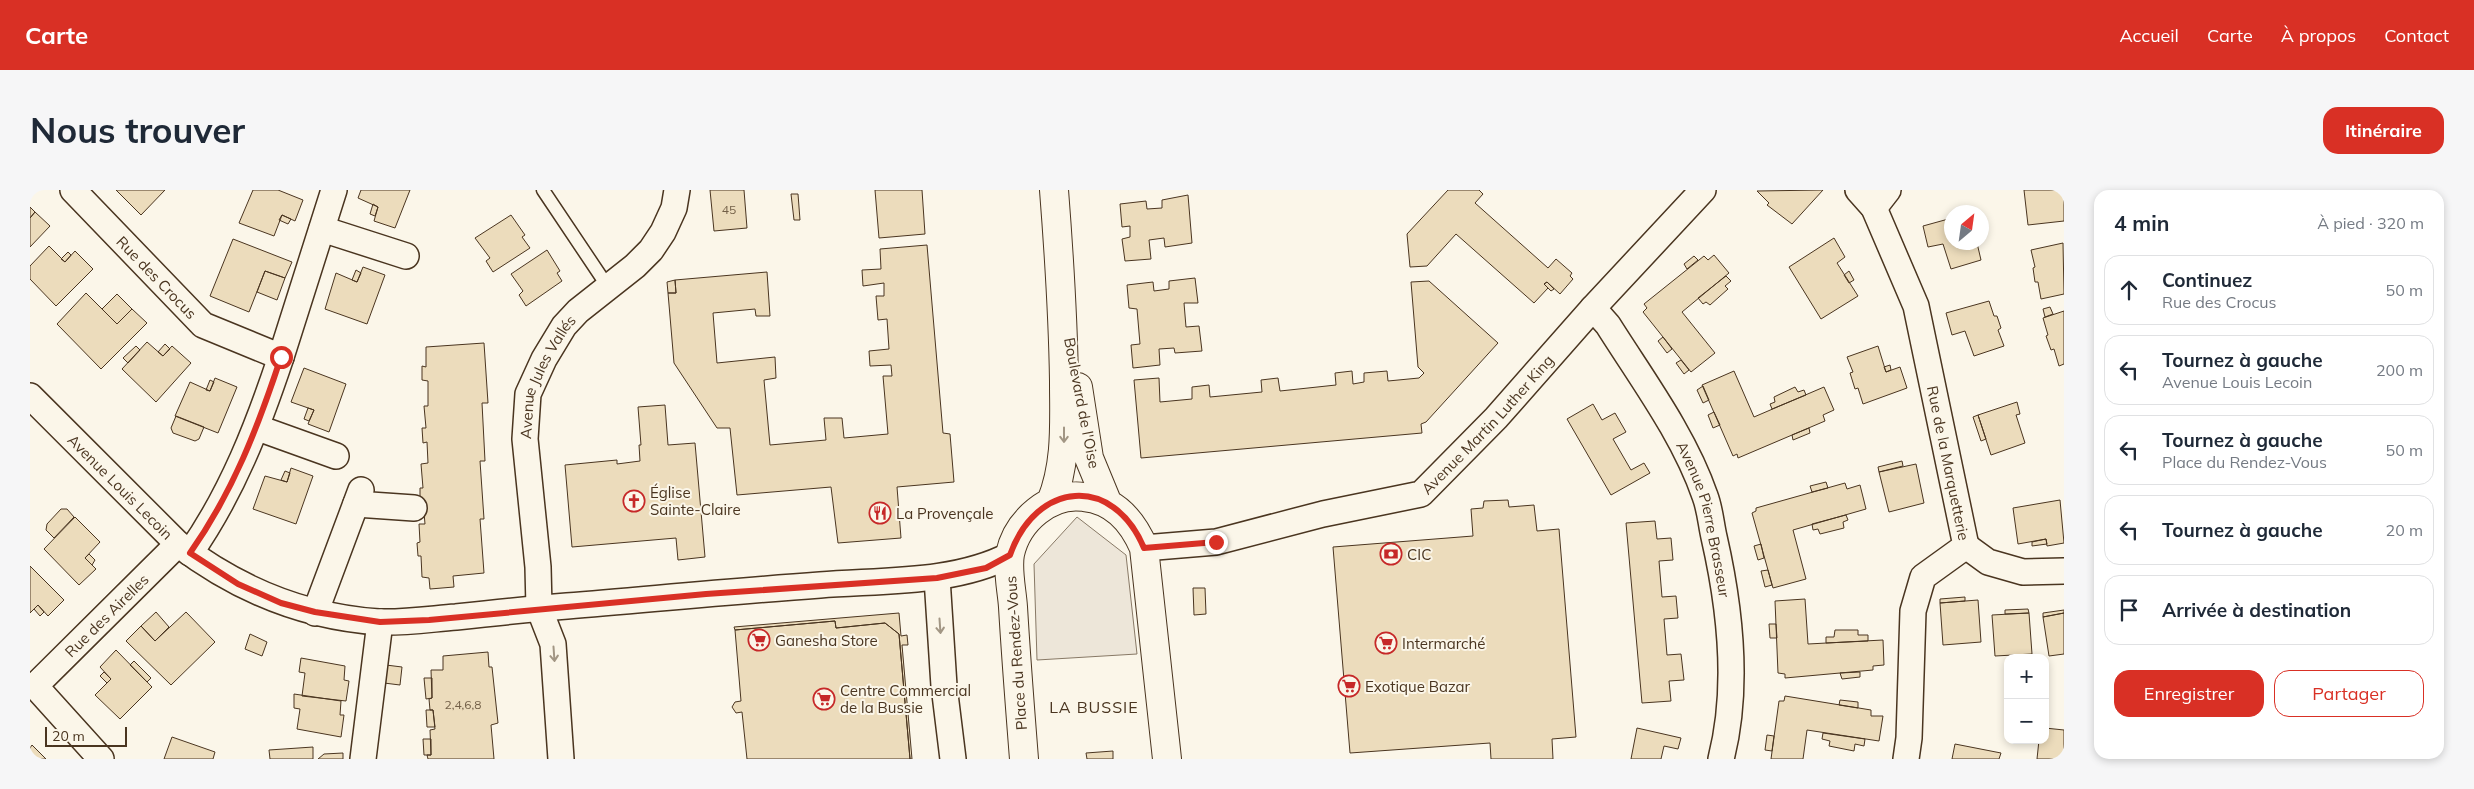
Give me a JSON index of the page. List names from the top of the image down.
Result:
{
  "streets": {
    "main road": ["Boulevard de l'Oise", "Place du Rendez-Vous"],
    "street": [
      "Rue des Crocus",
      "Avenue Jules Vallés",
      "Avenue Martin Luther King",
      "Rue de la Marquetterie",
      "Avenue Louis Lecoin",
      "Avenue Pierre Brasseur",
      "Rue des Airelles"
    ]
  },
  "crossings": [
    ["Avenue Jules Vallés", "Avenue Louis Lecoin"],
    ["Boulevard de l'Oise", "Place du Rendez-Vous"],
    ["Avenue Martin Luther King", "Avenue Pierre Brasseur"],
    ["Avenue Martin Luther King", "Place du Rendez-Vous"],
    ["Avenue Louis Lecoin", "Rue des Airelles"],
    ["Avenue Louis Lecoin", "Place du Rendez-Vous"]
  ],
  "districts": ["LA BUSSIE"],
  "places": {
    "church": ["Église Sainte-Claire"],
    "restaurant": ["La Provençale"],
    "bank": ["CIC"],
    "supermarket": [
      "Ganesha Store",
      "Intermarché",
      "Exotique Bazar",
      "Centre Commercial de la Bussie"
    ]
  },
  "house_numbers": ["45", "2,4,6,8"],
  "scale_bar": "20 m",
  "north": "top right",
  "page": {
    "header": "Carte",
    "nav": [
      "Accueil",
      "Carte",
      "À propos",
      "Contact"
    ],
    "buttons": [
      "Itinéraire",
      ["Enregistrer", "Partager"]
    ],
    "title": "Nous trouver",
    "heading": ["4 min", "À pied · 320 m"],
    "list": [
      ["Continuez", "Rue des Crocus", "50 m"],
      ["Tournez à gauche", "Avenue Louis Lecoin", "200 m"],
      ["Tournez à gauche", "Place du Rendez-Vous", "50 m"],
      ["Tournez à gauche", "20 m"],
      "Arrivée à destination"
    ],
    "map_buttons": ["+", "−"],
    "scale": "20 m"
  }
}
